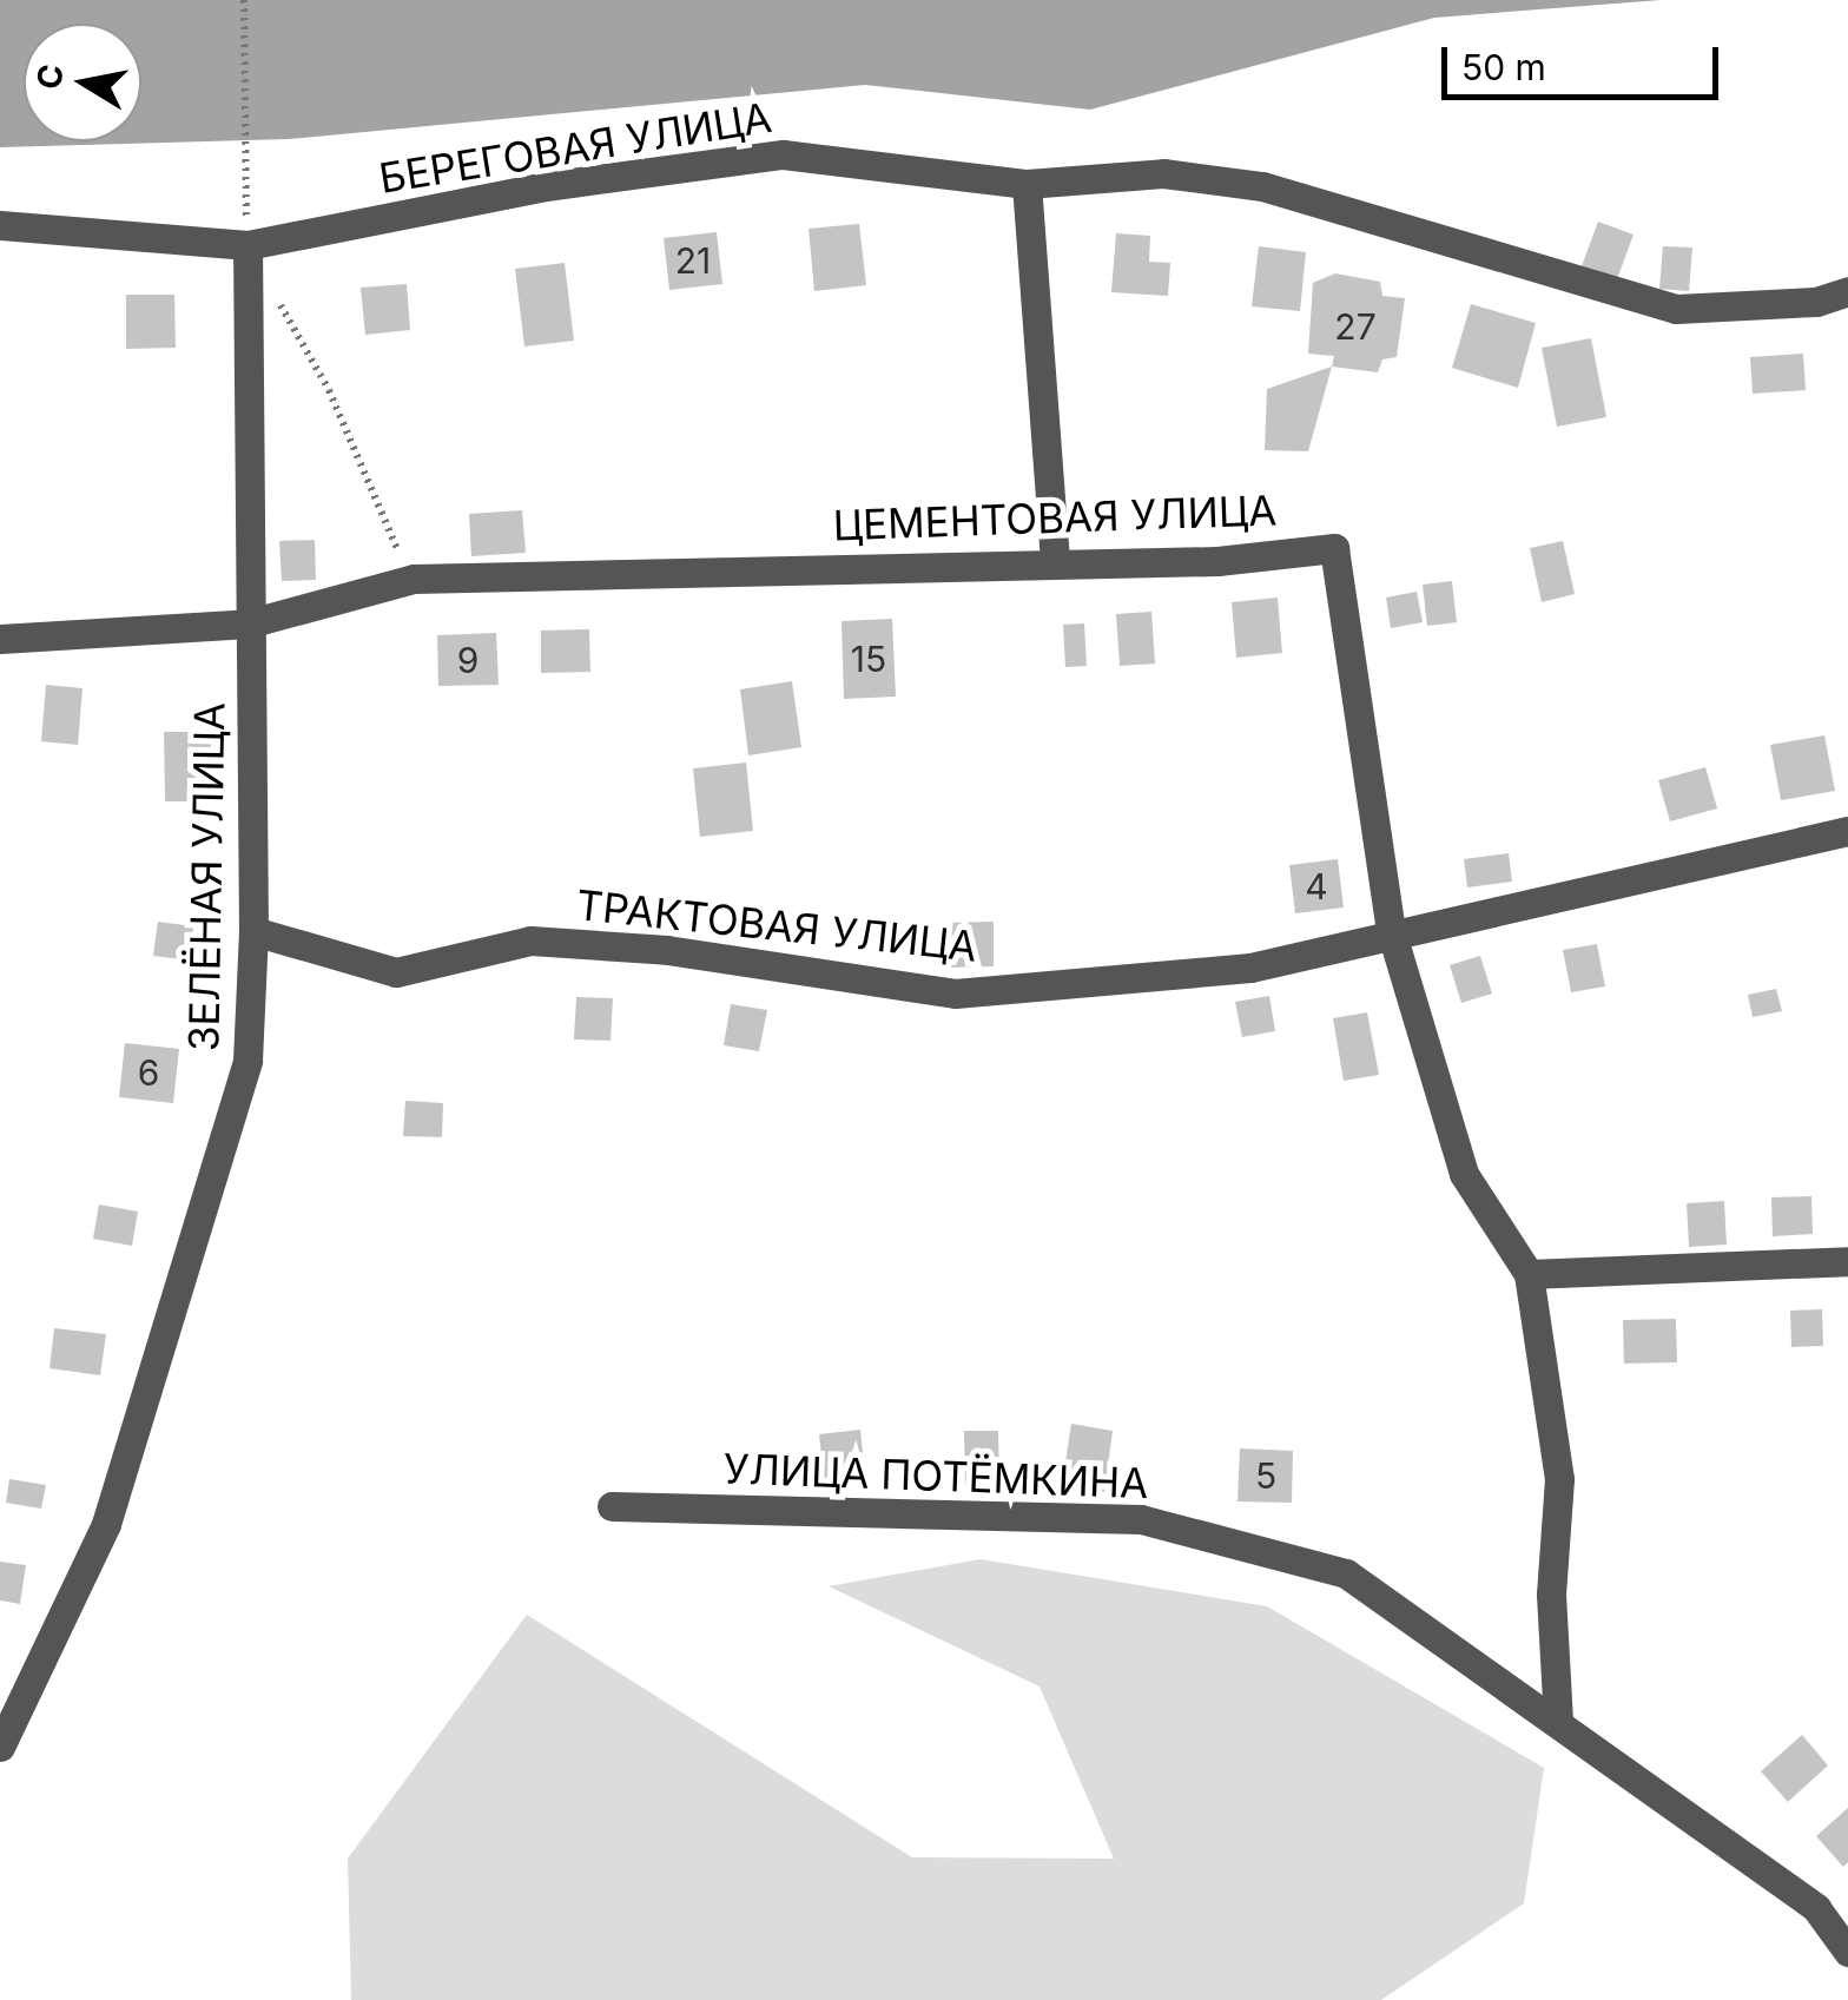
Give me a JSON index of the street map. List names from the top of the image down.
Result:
{
  "streets": {
    "street": [
      "БЕРЕГОВАЯ УЛИЦА",
      "ЦЕМЕНТОВАЯ УЛИЦА",
      "ЗЕЛЁНАЯ УЛИЦА",
      "ТРАКТОВАЯ УЛИЦА",
      "УЛИЦА ПОТЁМКИНА"
    ]
  },
  "crossings": [
    ["БЕРЕГОВАЯ УЛИЦА", "ЗЕЛЁНАЯ УЛИЦА"],
    ["ЦЕМЕНТОВАЯ УЛИЦА", "ЗЕЛЁНАЯ УЛИЦА"],
    ["ЦЕМЕНТОВАЯ УЛИЦА", "ТРАКТОВАЯ УЛИЦА"],
    ["ЦЕМЕНТОВАЯ УЛИЦА", "УЛИЦА ПОТЁМКИНА"],
    ["ЗЕЛЁНАЯ УЛИЦА", "ТРАКТОВАЯ УЛИЦА"]
  ],
  "house_numbers": [
    "21",
    "27",
    "15",
    "9",
    "4",
    "6",
    "5"
  ],
  "scale_bar": "50 m",
  "north": "left"
}
